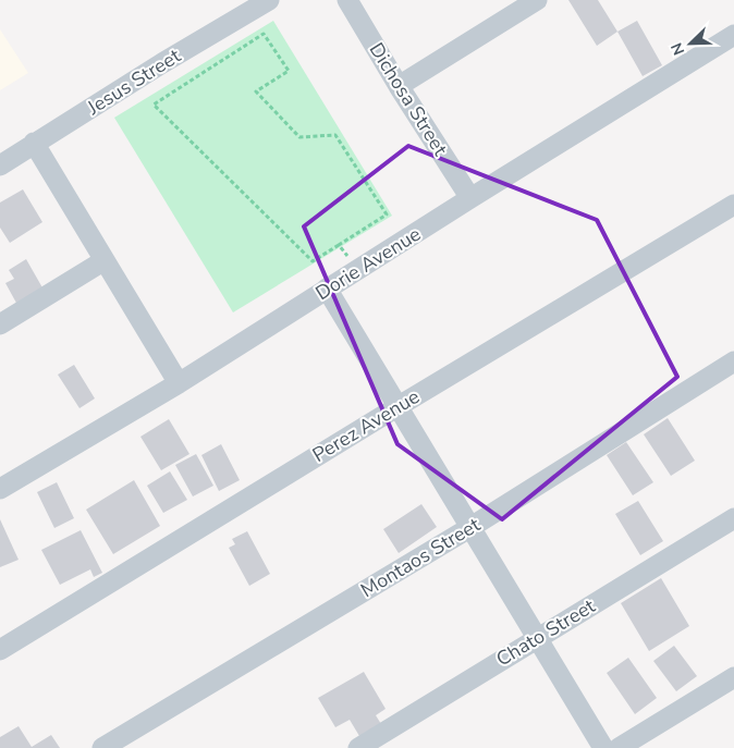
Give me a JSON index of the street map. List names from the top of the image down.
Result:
{
  "streets": {
    "street": [
      "Jesus Street",
      "Dichosa Street",
      "Dorie Avenue",
      "Perez Avenue",
      "Montaos Street",
      "Chato Street"
    ]
  },
  "crossings": [
    ["Dichosa Street", "Dorie Avenue"]
  ],
  "north": "bottom left"
}
